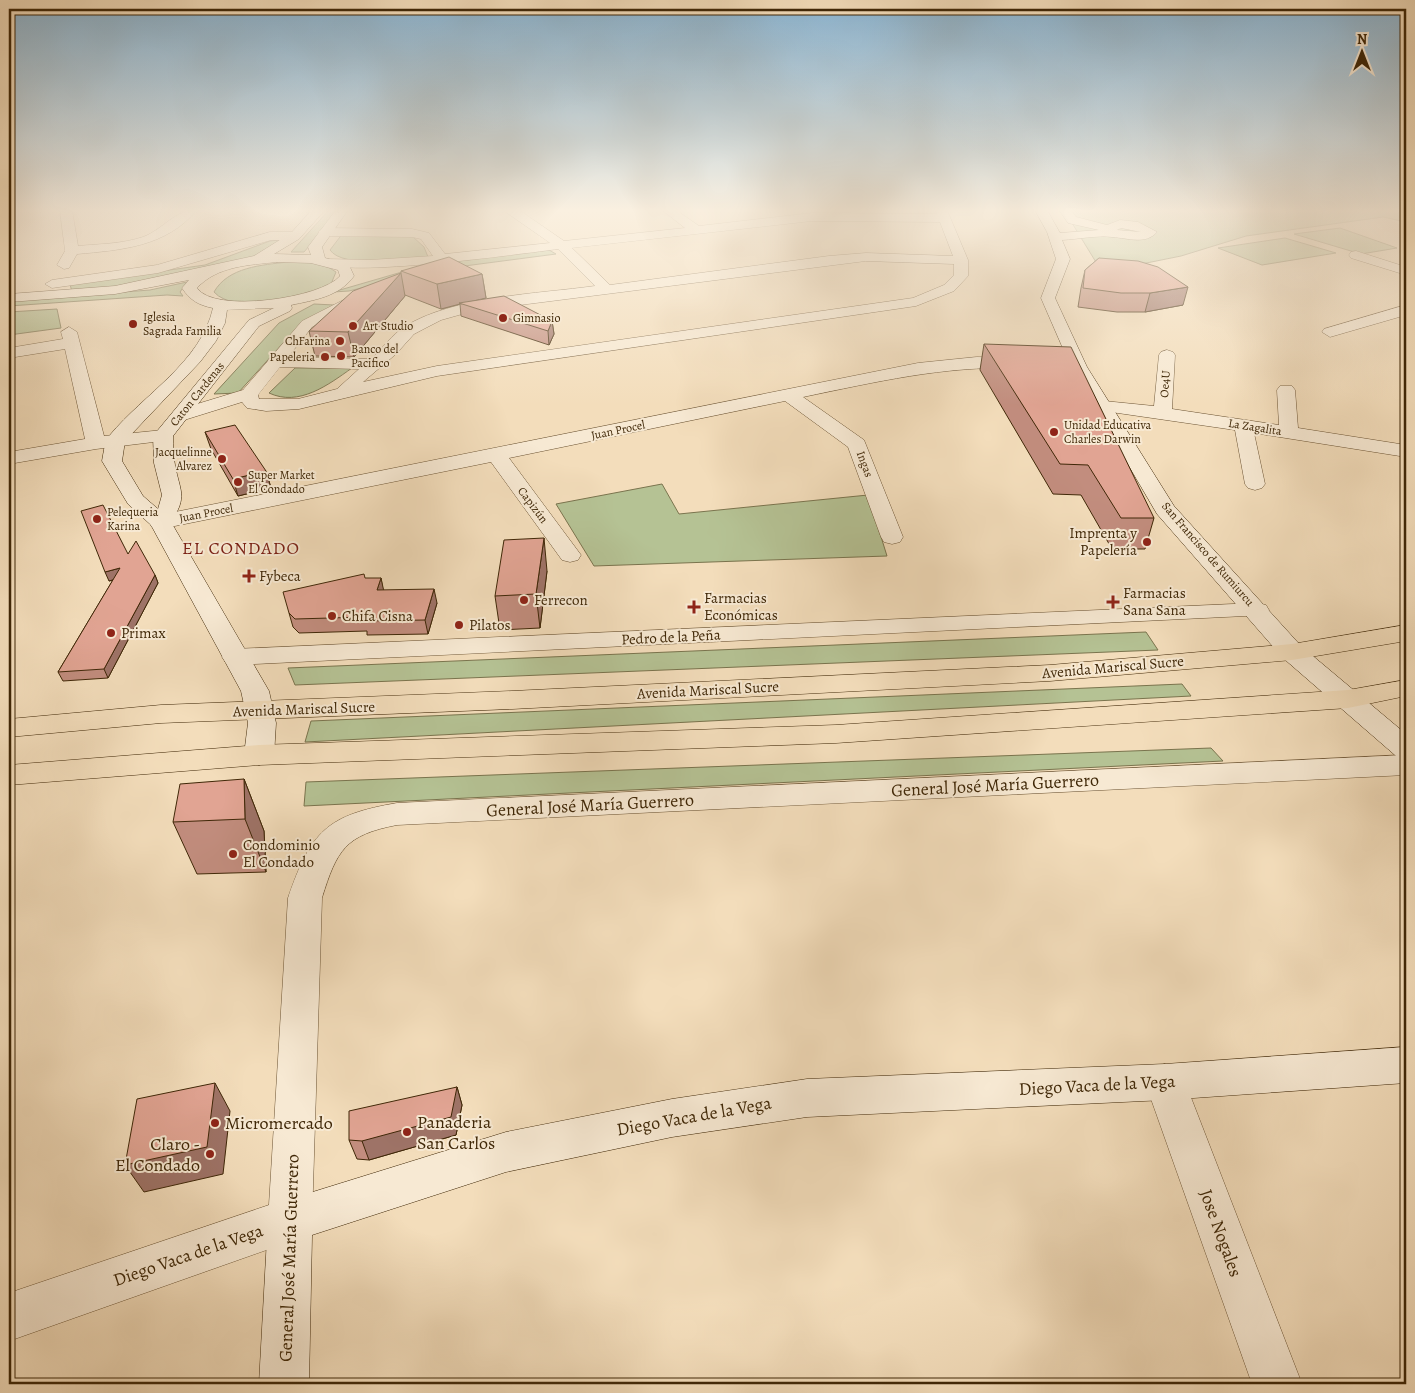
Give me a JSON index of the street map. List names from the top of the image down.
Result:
{
  "streets": {
    "main road": ["Avenida Mariscal Sucre"],
    "street": [
      "Oe4U",
      "Caton Cardenas",
      "La Zagalita",
      "Juan Procel",
      "Ingas",
      "Capizún",
      "San Francisco de Rumiurcu",
      "Pedro de la Peña",
      "General José María Guerrero",
      "Diego Vaca de la Vega",
      "Jose Nogales"
    ]
  },
  "crossings": [
    ["Oe4U", "La Zagalita"],
    ["Caton Cardenas", "Juan Procel"],
    ["La Zagalita", "San Francisco de Rumiurcu"],
    ["Juan Procel", "Ingas"],
    ["Juan Procel", "Capizún"],
    ["San Francisco de Rumiurcu", "Pedro de la Peña"],
    ["San Francisco de Rumiurcu", "Avenida Mariscal Sucre"],
    ["General José María Guerrero", "Diego Vaca de la Vega"],
    ["Diego Vaca de la Vega", "Jose Nogales"]
  ],
  "districts": ["EL CONDADO"],
  "places": {
    "other": [
      "Gimnasio",
      "Iglesia Sagrada Familia",
      "Art Studio",
      "ChFarina",
      "Banco del Pacifico",
      "Papeleria",
      "Unidad Educativa Charles Darwin",
      "Jacquelinne Alvarez",
      "Super Market El Condado",
      "Pelequeria Karina",
      "Imprenta y Papelería",
      "Ferrecon",
      "Chifa Cisna",
      "Pilatos",
      "Primax",
      "Condominio El Condado",
      "Micromercado",
      "Panaderia San Carlos",
      "Claro - El Condado"
    ],
    "health": ["Fybeca", "Farmacias Sana Sana", "Farmacias Económicas"]
  },
  "north": "top"
}
